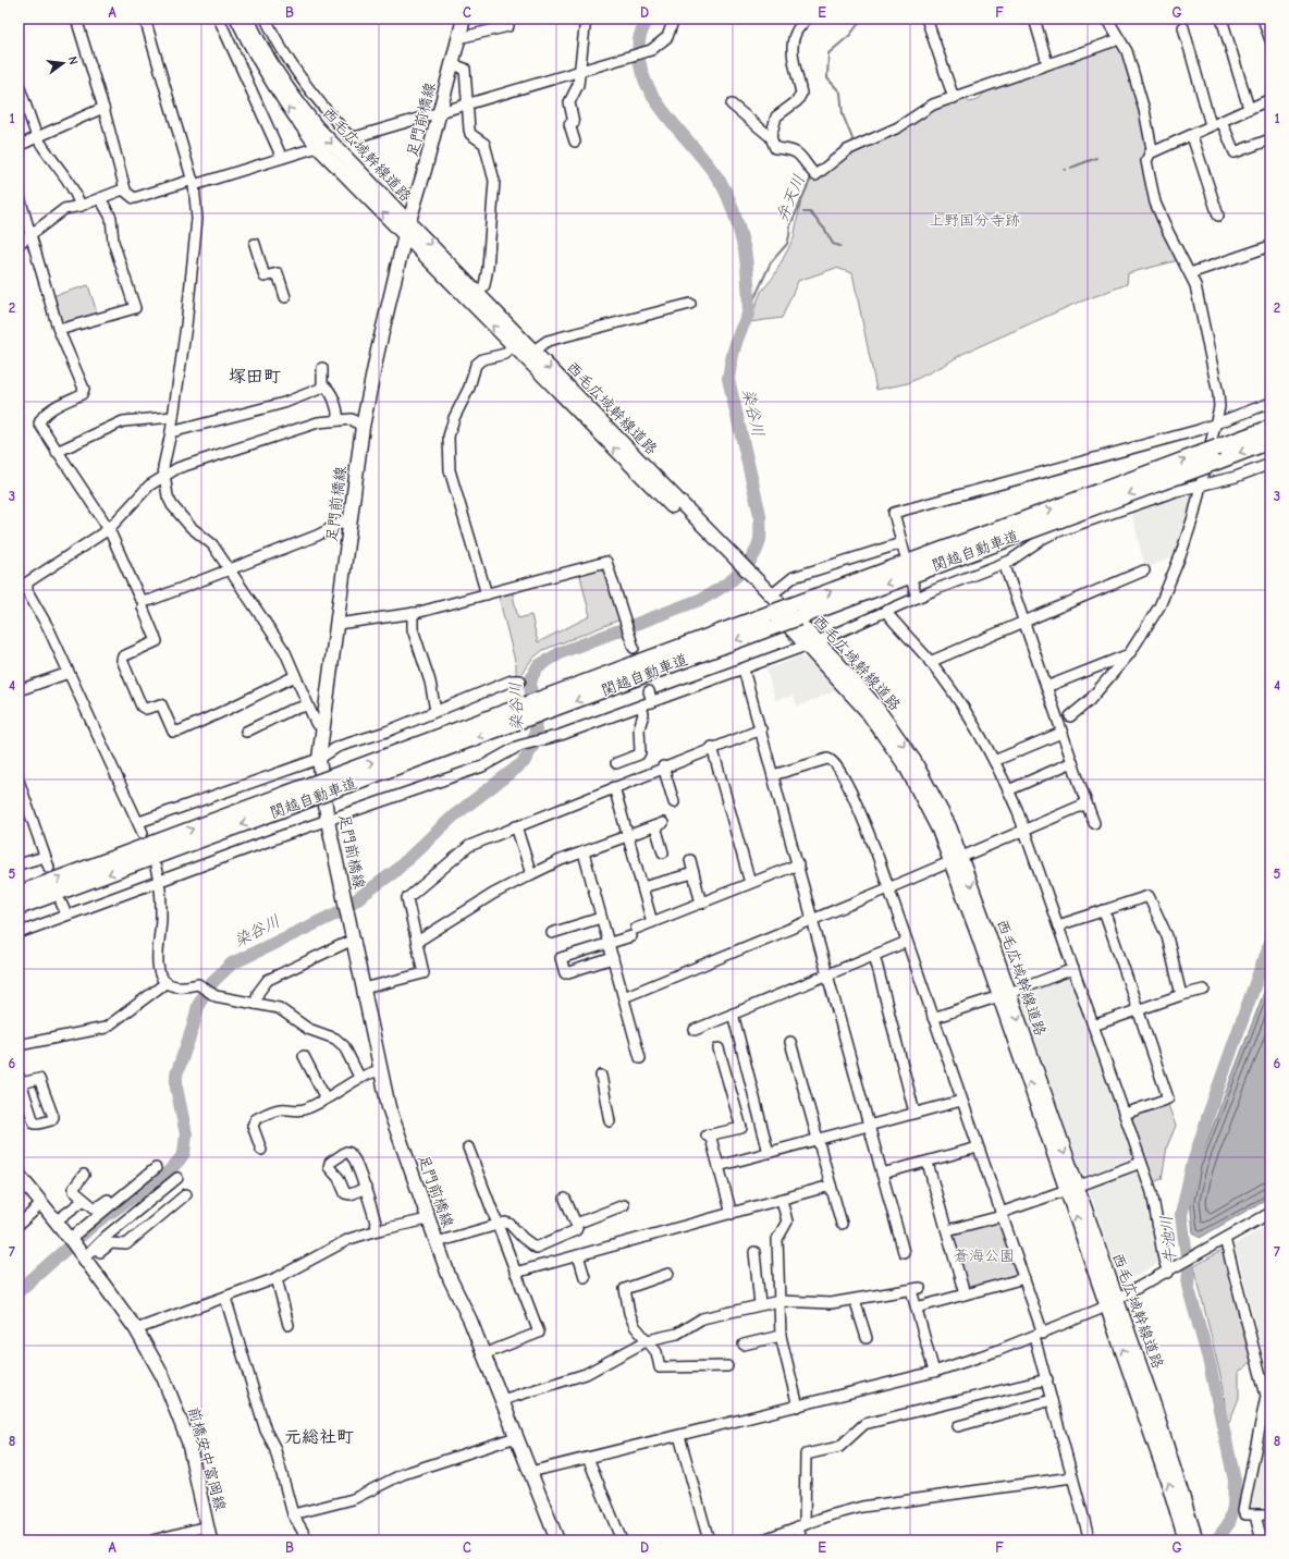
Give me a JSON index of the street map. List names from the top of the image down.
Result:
{
  "streets": {
    "highway": ["関越自動車道"],
    "main road": ["足門前橋線", "西毛広域幹線道路", "前橋安中富岡線"]
  },
  "crossings": [
    ["足門前橋線", "西毛広域幹線道路"]
  ],
  "districts": ["塚田町", "元総社町"],
  "water": ["弁天川", "染谷川", "牛池川"],
  "parks": ["上野国分寺跡", "蒼海公園"],
  "north": "right",
  "grid": {
    "columns": [
      "A",
      "B",
      "C",
      "D",
      "E",
      "F",
      "G"
    ],
    "rows": [
      "1",
      "2",
      "3",
      "4",
      "5",
      "6",
      "7",
      "8"
    ]
  }
}
